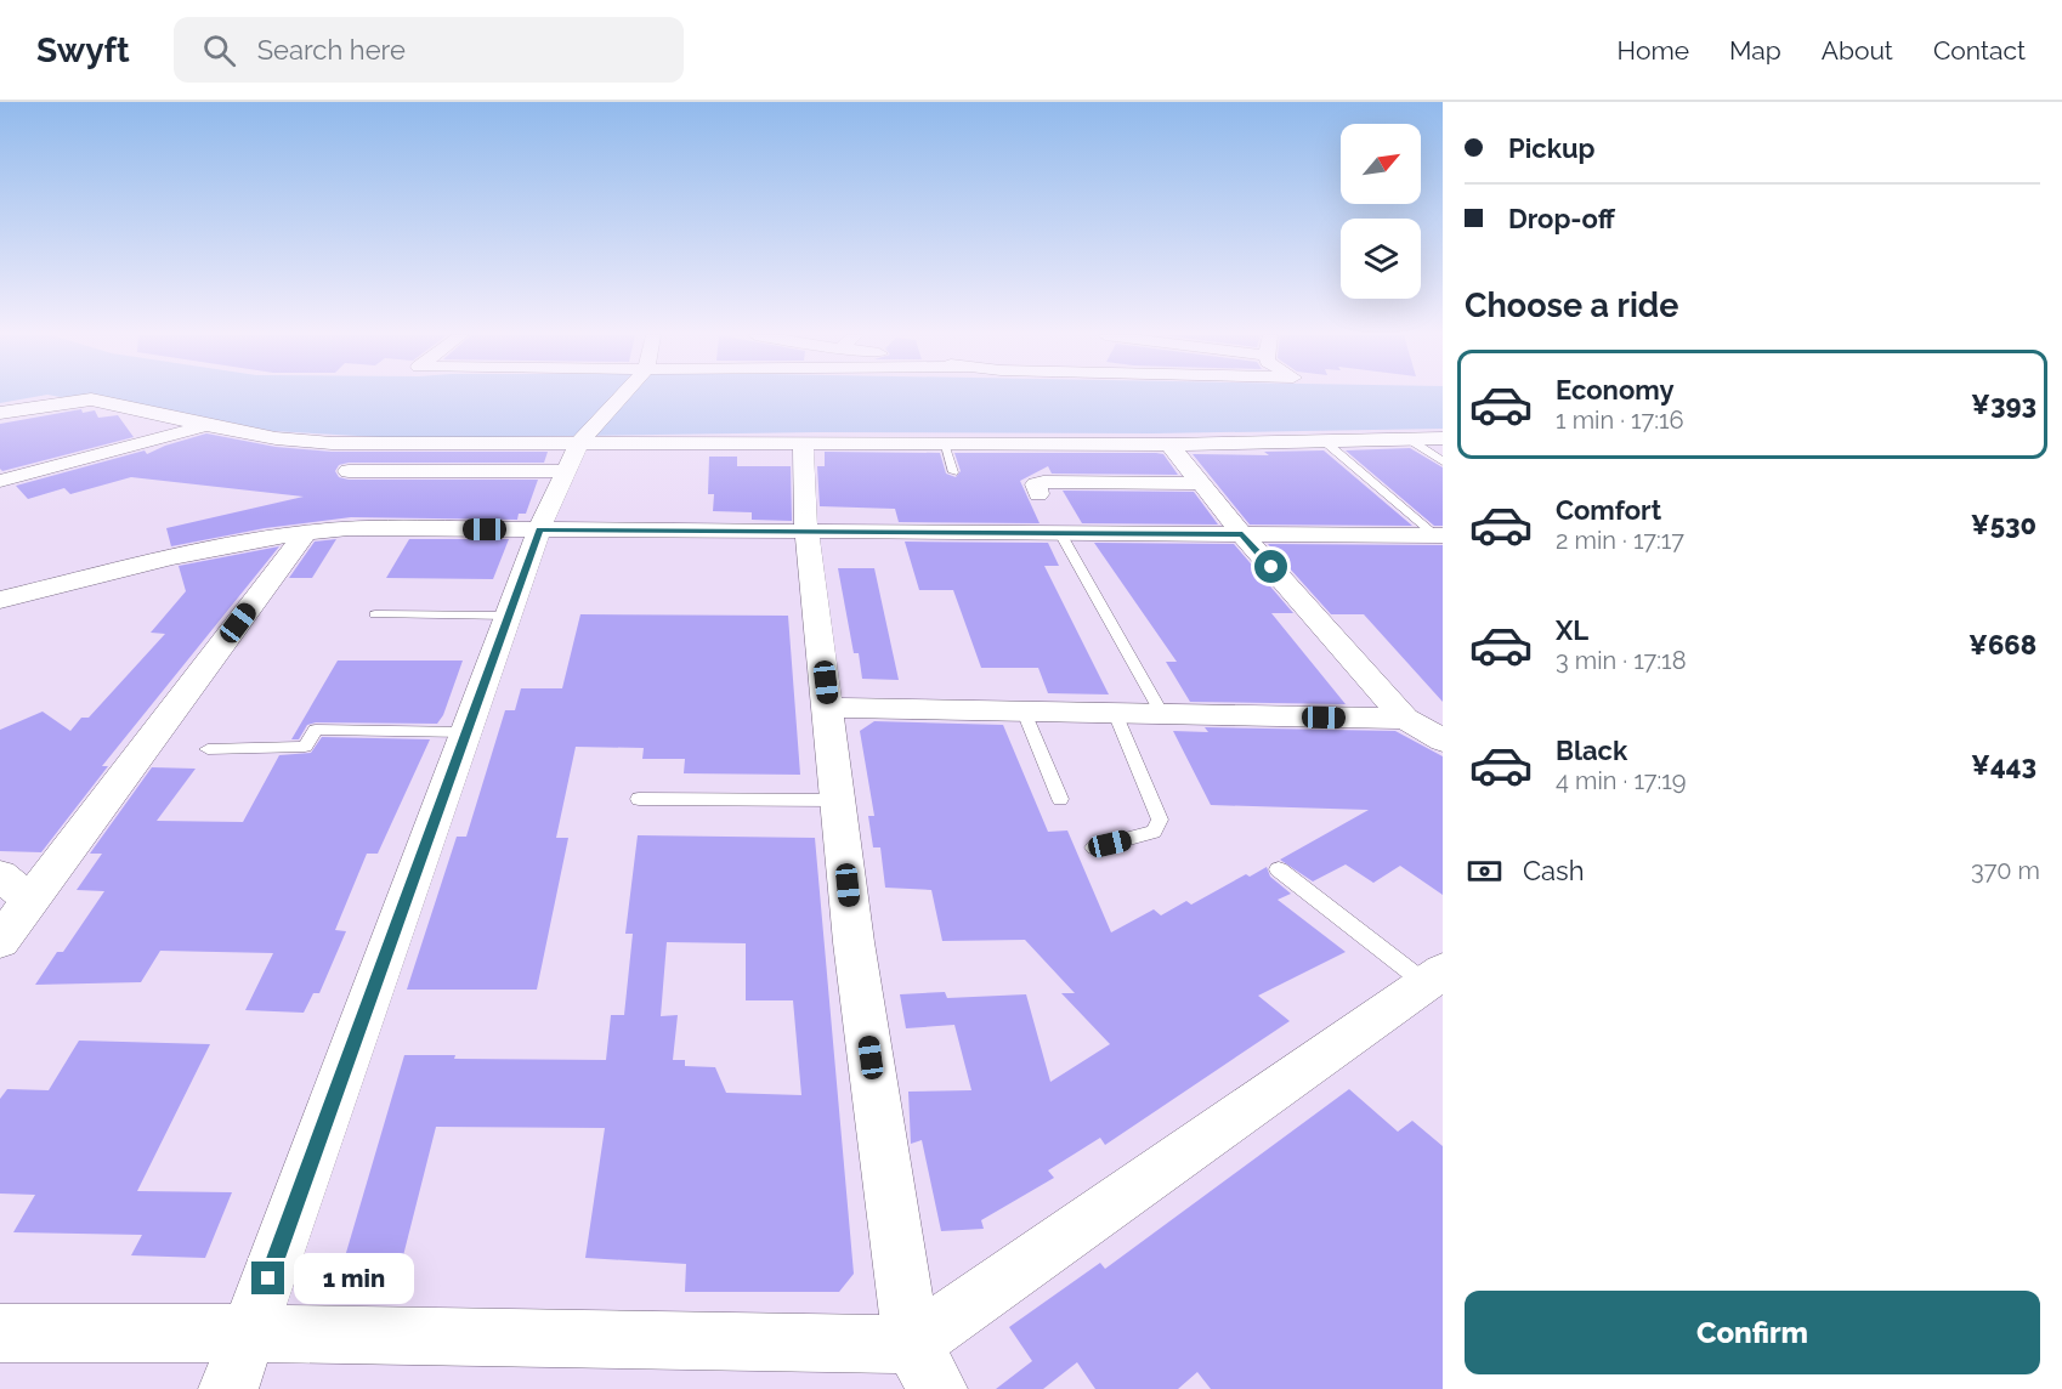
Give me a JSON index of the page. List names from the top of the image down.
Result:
{
  "north": "top right",
  "page": {
    "header": "Swyft",
    "search": "Search here",
    "nav": [
      "Home",
      "Map",
      "About",
      "Contact"
    ],
    "banner": ["Pickup", "Drop-off"],
    "heading": "Choose a ride",
    "list": [
      {
        "name": "Economy",
        "note": "1 min · 17:16",
        "value": "¥393"
      },
      {
        "name": "Comfort",
        "note": "2 min · 17:17",
        "value": "¥530"
      },
      {
        "name": "XL",
        "note": "3 min · 17:18",
        "value": "¥668"
      },
      {
        "name": "Black",
        "note": "4 min · 17:19",
        "value": "¥443"
      }
    ],
    "pay": ["Cash", "370 m"],
    "bubble": "1 min",
    "buttons": "Confirm"
  }
}
